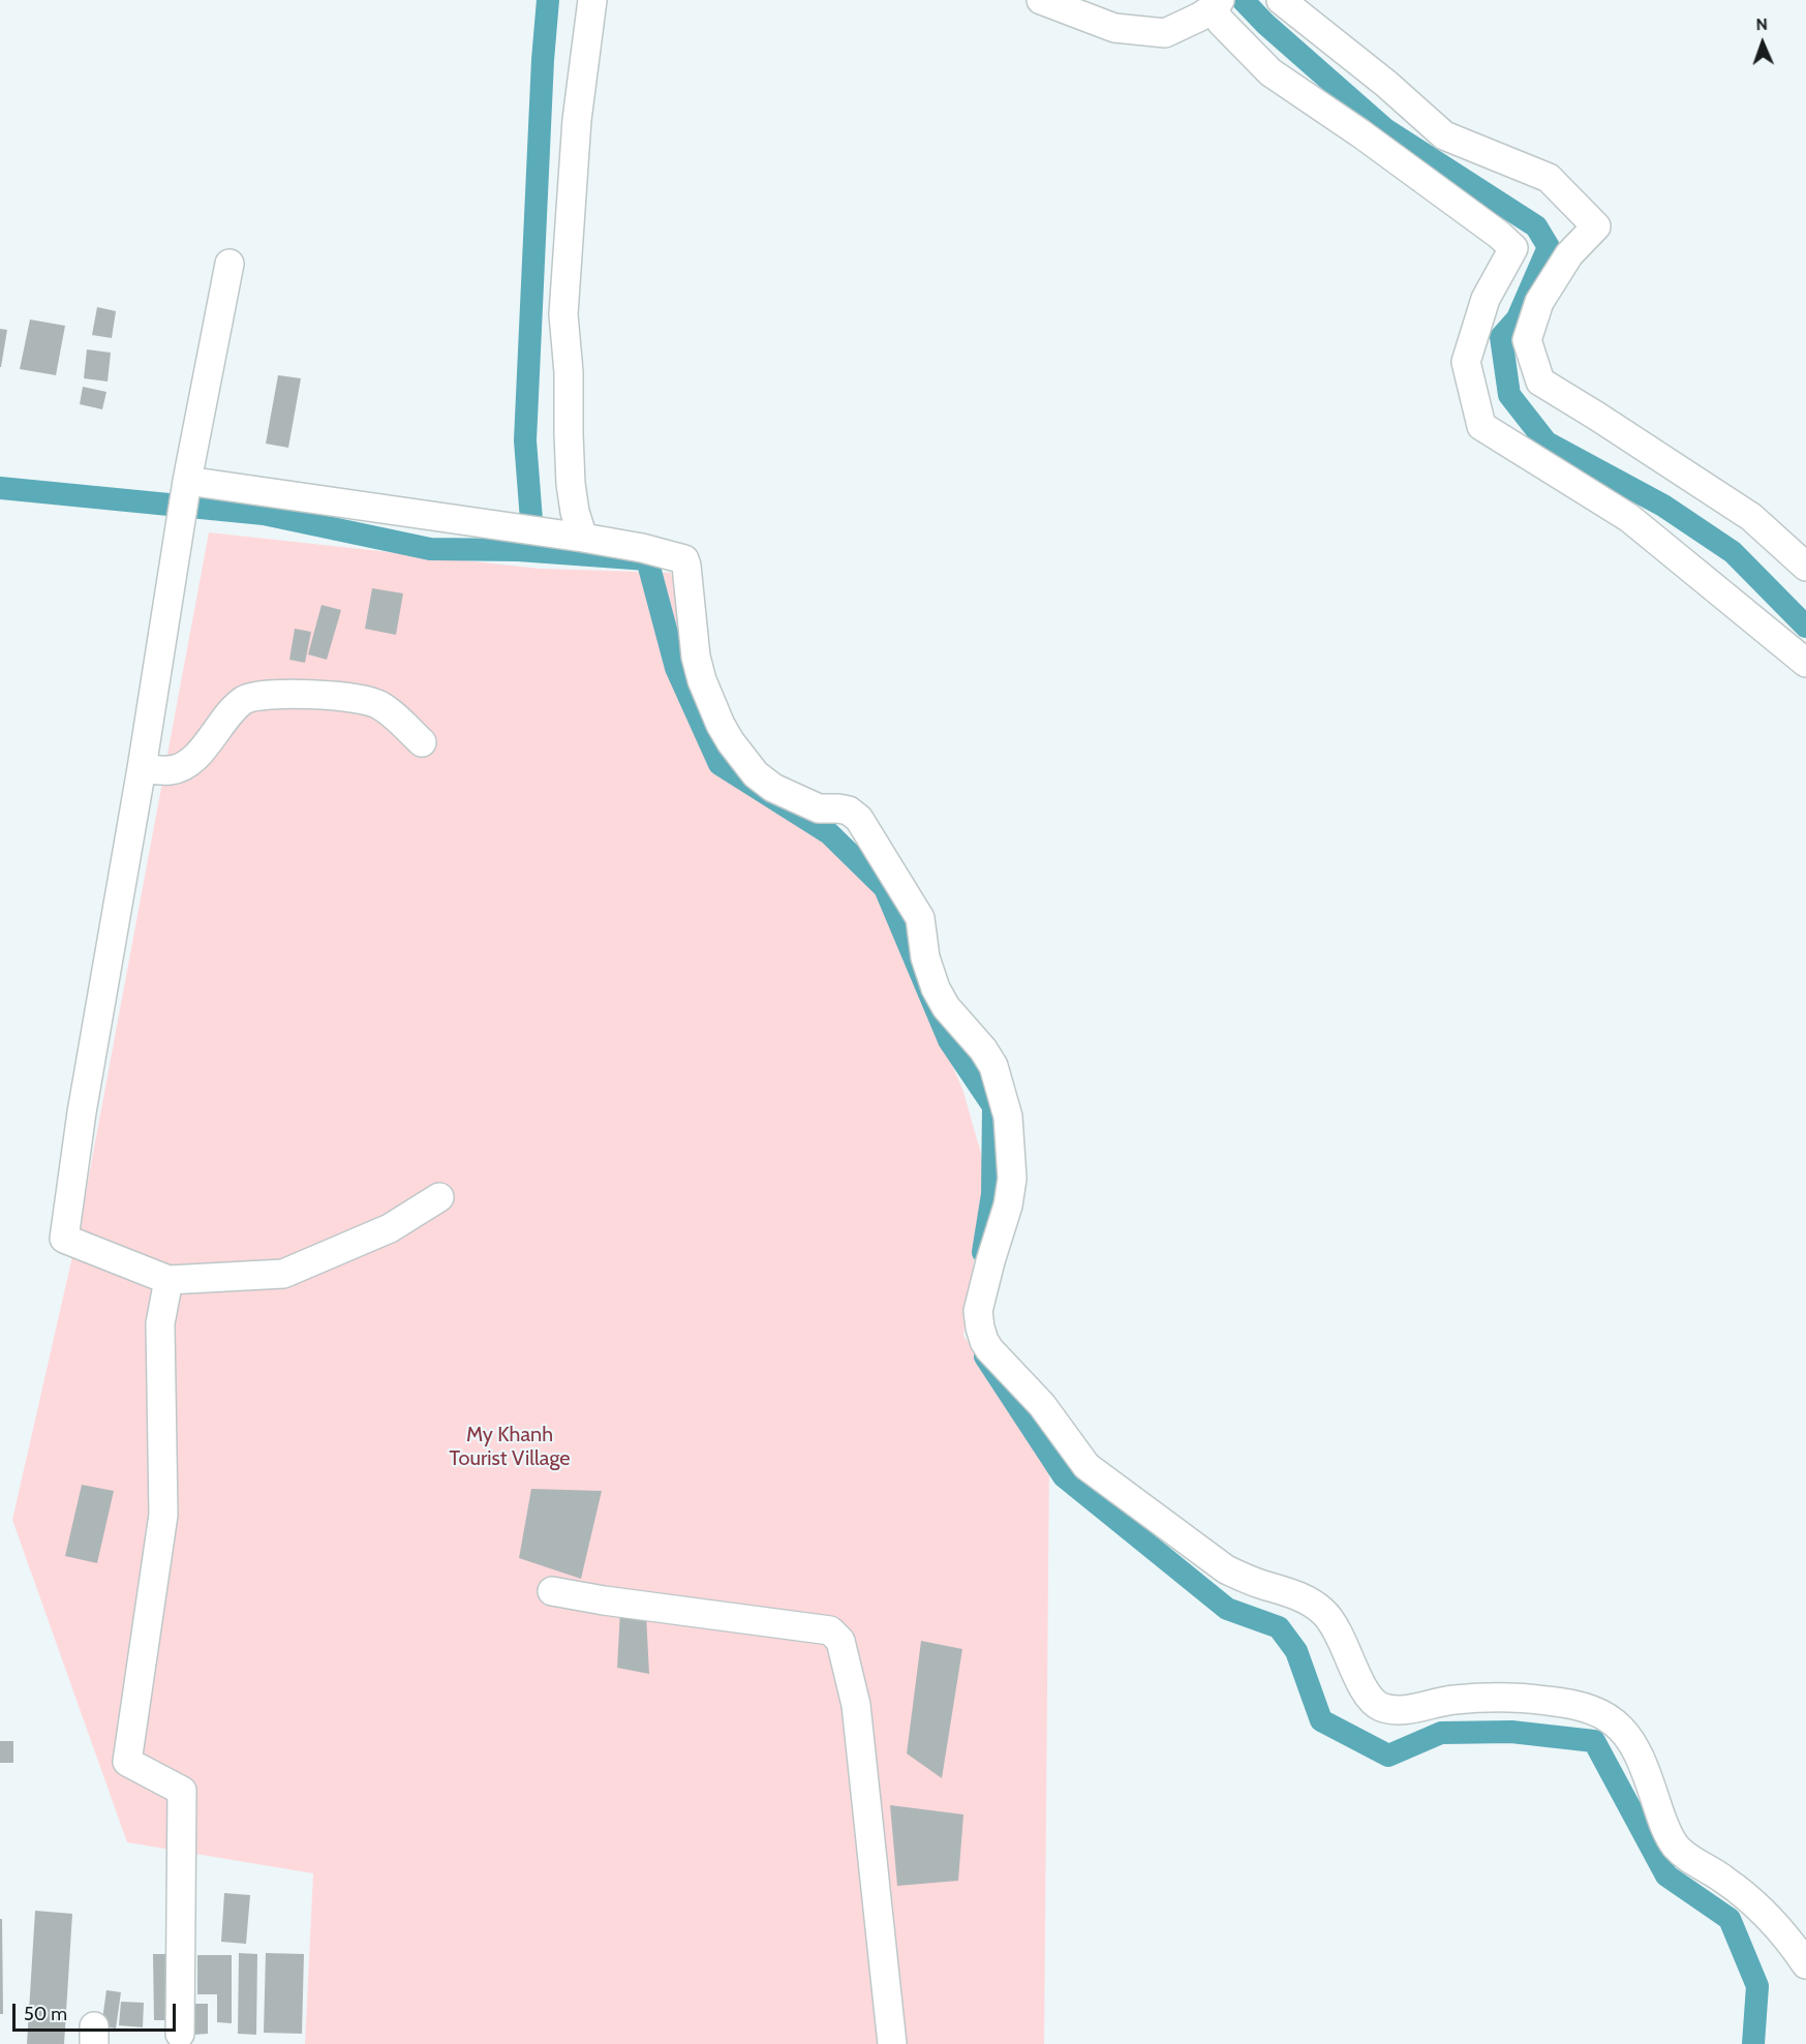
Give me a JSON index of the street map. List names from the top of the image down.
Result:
{
  "parks": ["My Khanh Tourist Village"],
  "scale_bar": "50 m",
  "north": "top"
}
